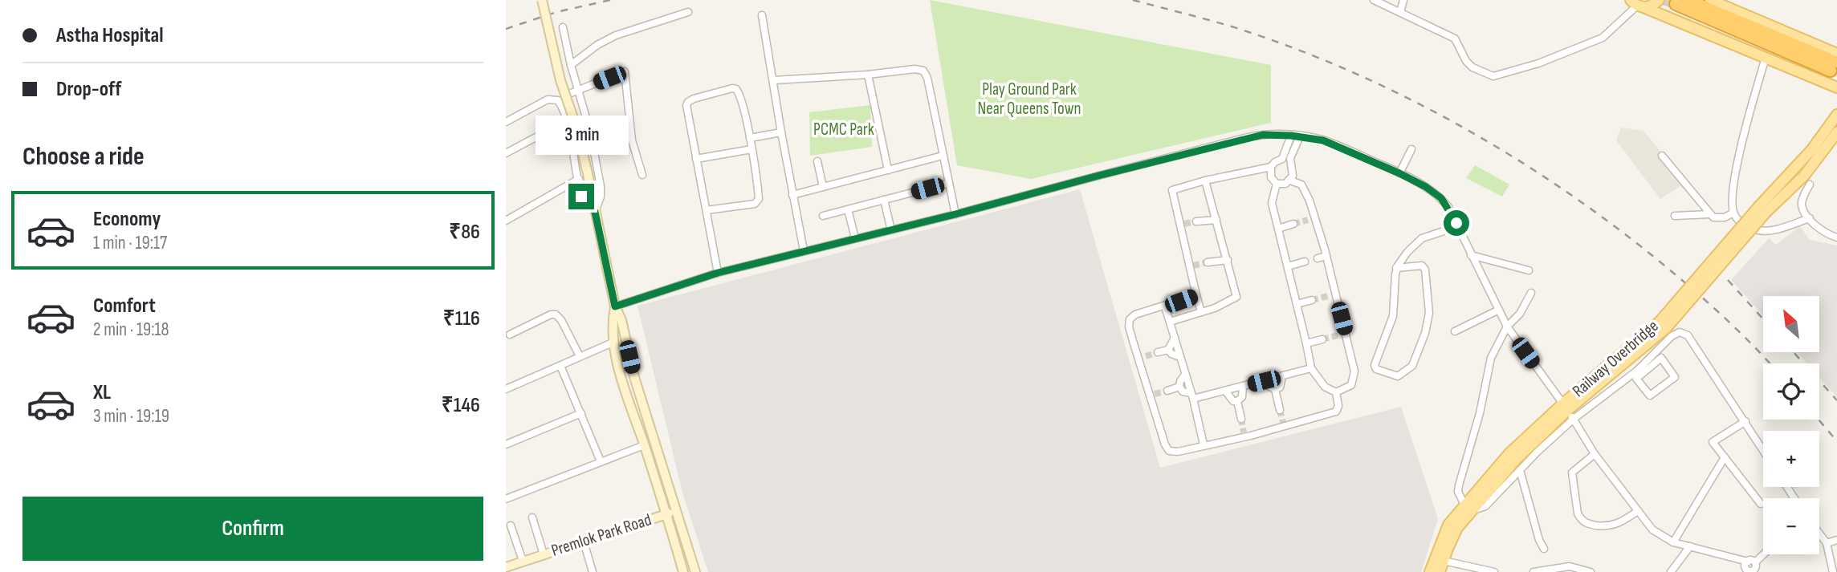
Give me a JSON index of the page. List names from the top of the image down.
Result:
{
  "streets": {
    "main road": ["Railway Overbridge"],
    "street": ["Premlok Park Road"]
  },
  "parks": ["Play Ground Park Near Queens Town", "PCMC Park"],
  "north": "top left",
  "page": {
    "banner": ["Astha Hospital", "Drop-off"],
    "bubble": "3 min",
    "heading": "Choose a ride",
    "list": [
      {
        "name": "Economy",
        "note": "1 min · 19:17",
        "value": "₹86"
      },
      {
        "name": "Comfort",
        "note": "2 min · 19:18",
        "value": "₹116"
      },
      {
        "name": "XL",
        "note": "3 min · 19:19",
        "value": "₹146"
      }
    ],
    "map_buttons": ["+", "−"],
    "buttons": "Confirm"
  }
}
